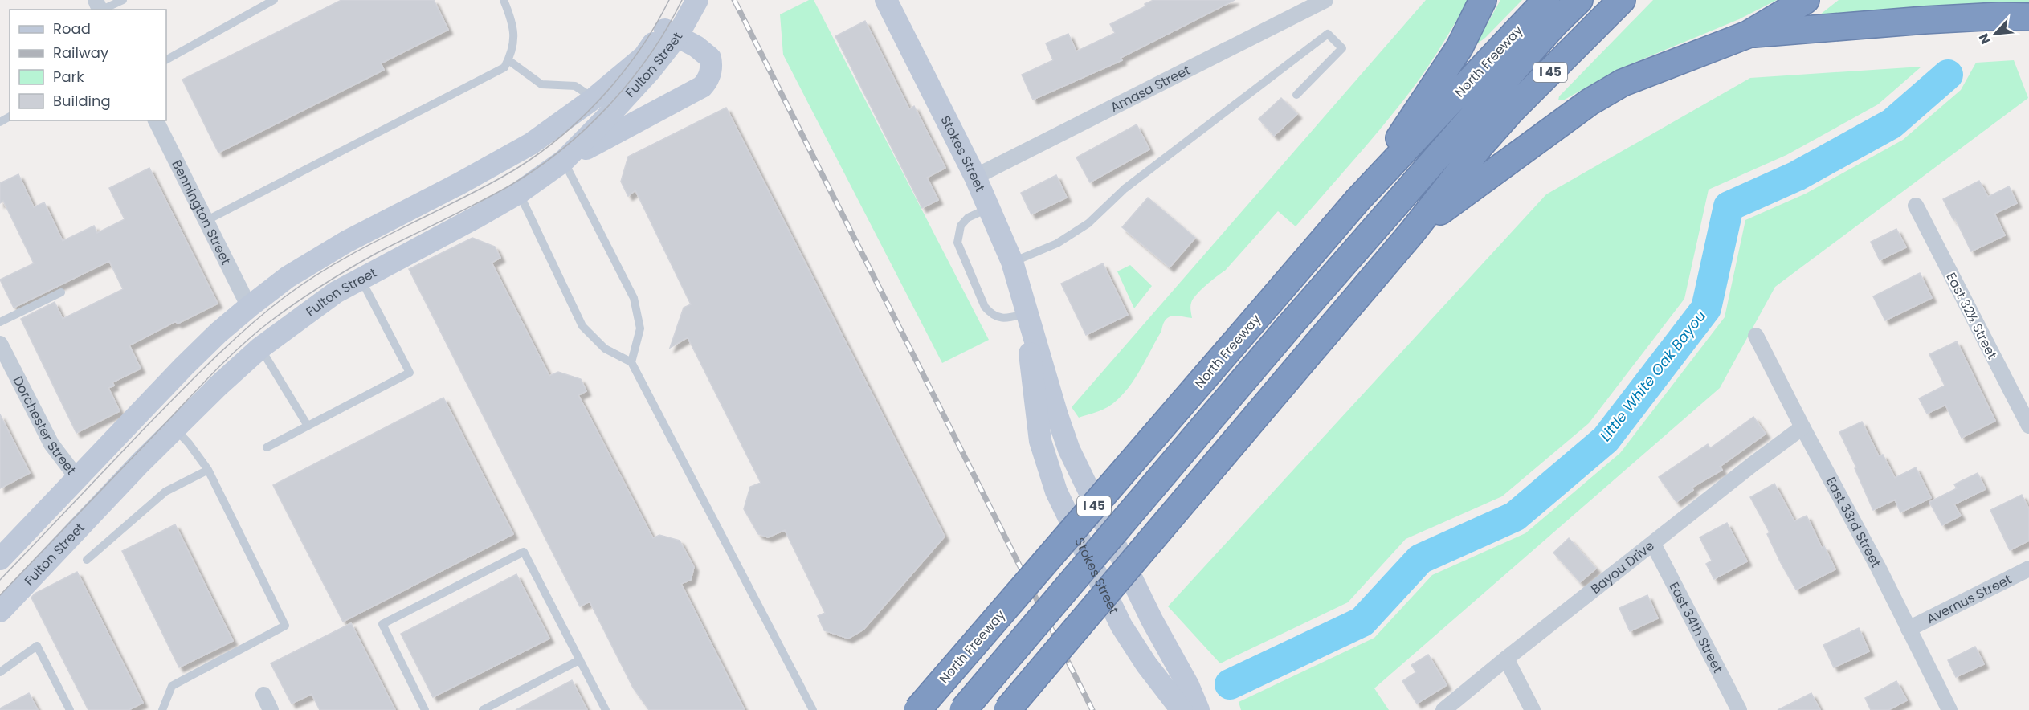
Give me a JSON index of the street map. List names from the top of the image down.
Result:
{
  "streets": {
    "highway": ["North Freeway", "I 45"],
    "main road": ["Fulton Street", "Stokes Street"],
    "street": [
      "Amasa Street",
      "Bennington Street",
      "East 32½ Street",
      "Dorchester Street",
      "East 33rd Street",
      "Bayou Drive",
      "Avernus Street",
      "East 34th Street"
    ]
  },
  "crossings": [
    ["Fulton Street", "Bennington Street"],
    ["Fulton Street", "Dorchester Street"],
    ["Amasa Street", "Stokes Street"],
    ["East 33rd Street", "Bayou Drive"],
    ["East 33rd Street", "Avernus Street"],
    ["Bayou Drive", "East 34th Street"]
  ],
  "water": ["Little White Oak Bayou"],
  "legend": [
    "Road",
    "Railway",
    "Park",
    "Building"
  ],
  "north": "bottom left"
}
